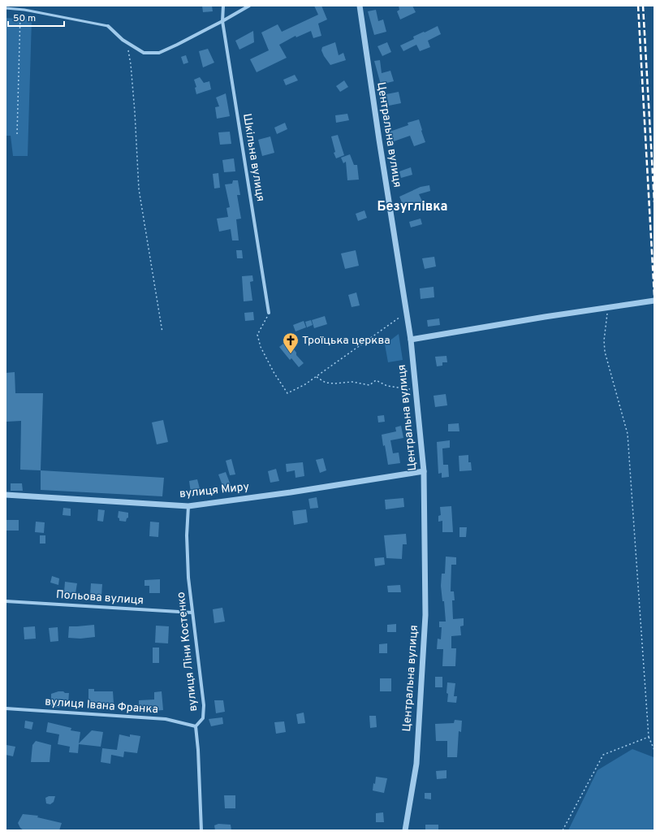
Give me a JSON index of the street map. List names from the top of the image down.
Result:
{
  "streets": {
    "street": [
      "Центральна вулиця",
      "Шкільна вулиця",
      "вулиця Миру",
      "Польова вулиця",
      "вулиця Ліни Костенко",
      "вулиця Івана Франка"
    ]
  },
  "crossings": [
    ["Центральна вулиця", "вулиця Миру"],
    ["вулиця Миру", "вулиця Ліни Костенко"],
    ["Польова вулиця", "вулиця Ліни Костенко"],
    ["вулиця Ліни Костенко", "вулиця Івана Франка"]
  ],
  "districts": ["Безуглівка"],
  "places": {
    "church": ["Троїцька церква"]
  },
  "scale_bar": "50 m"
}
